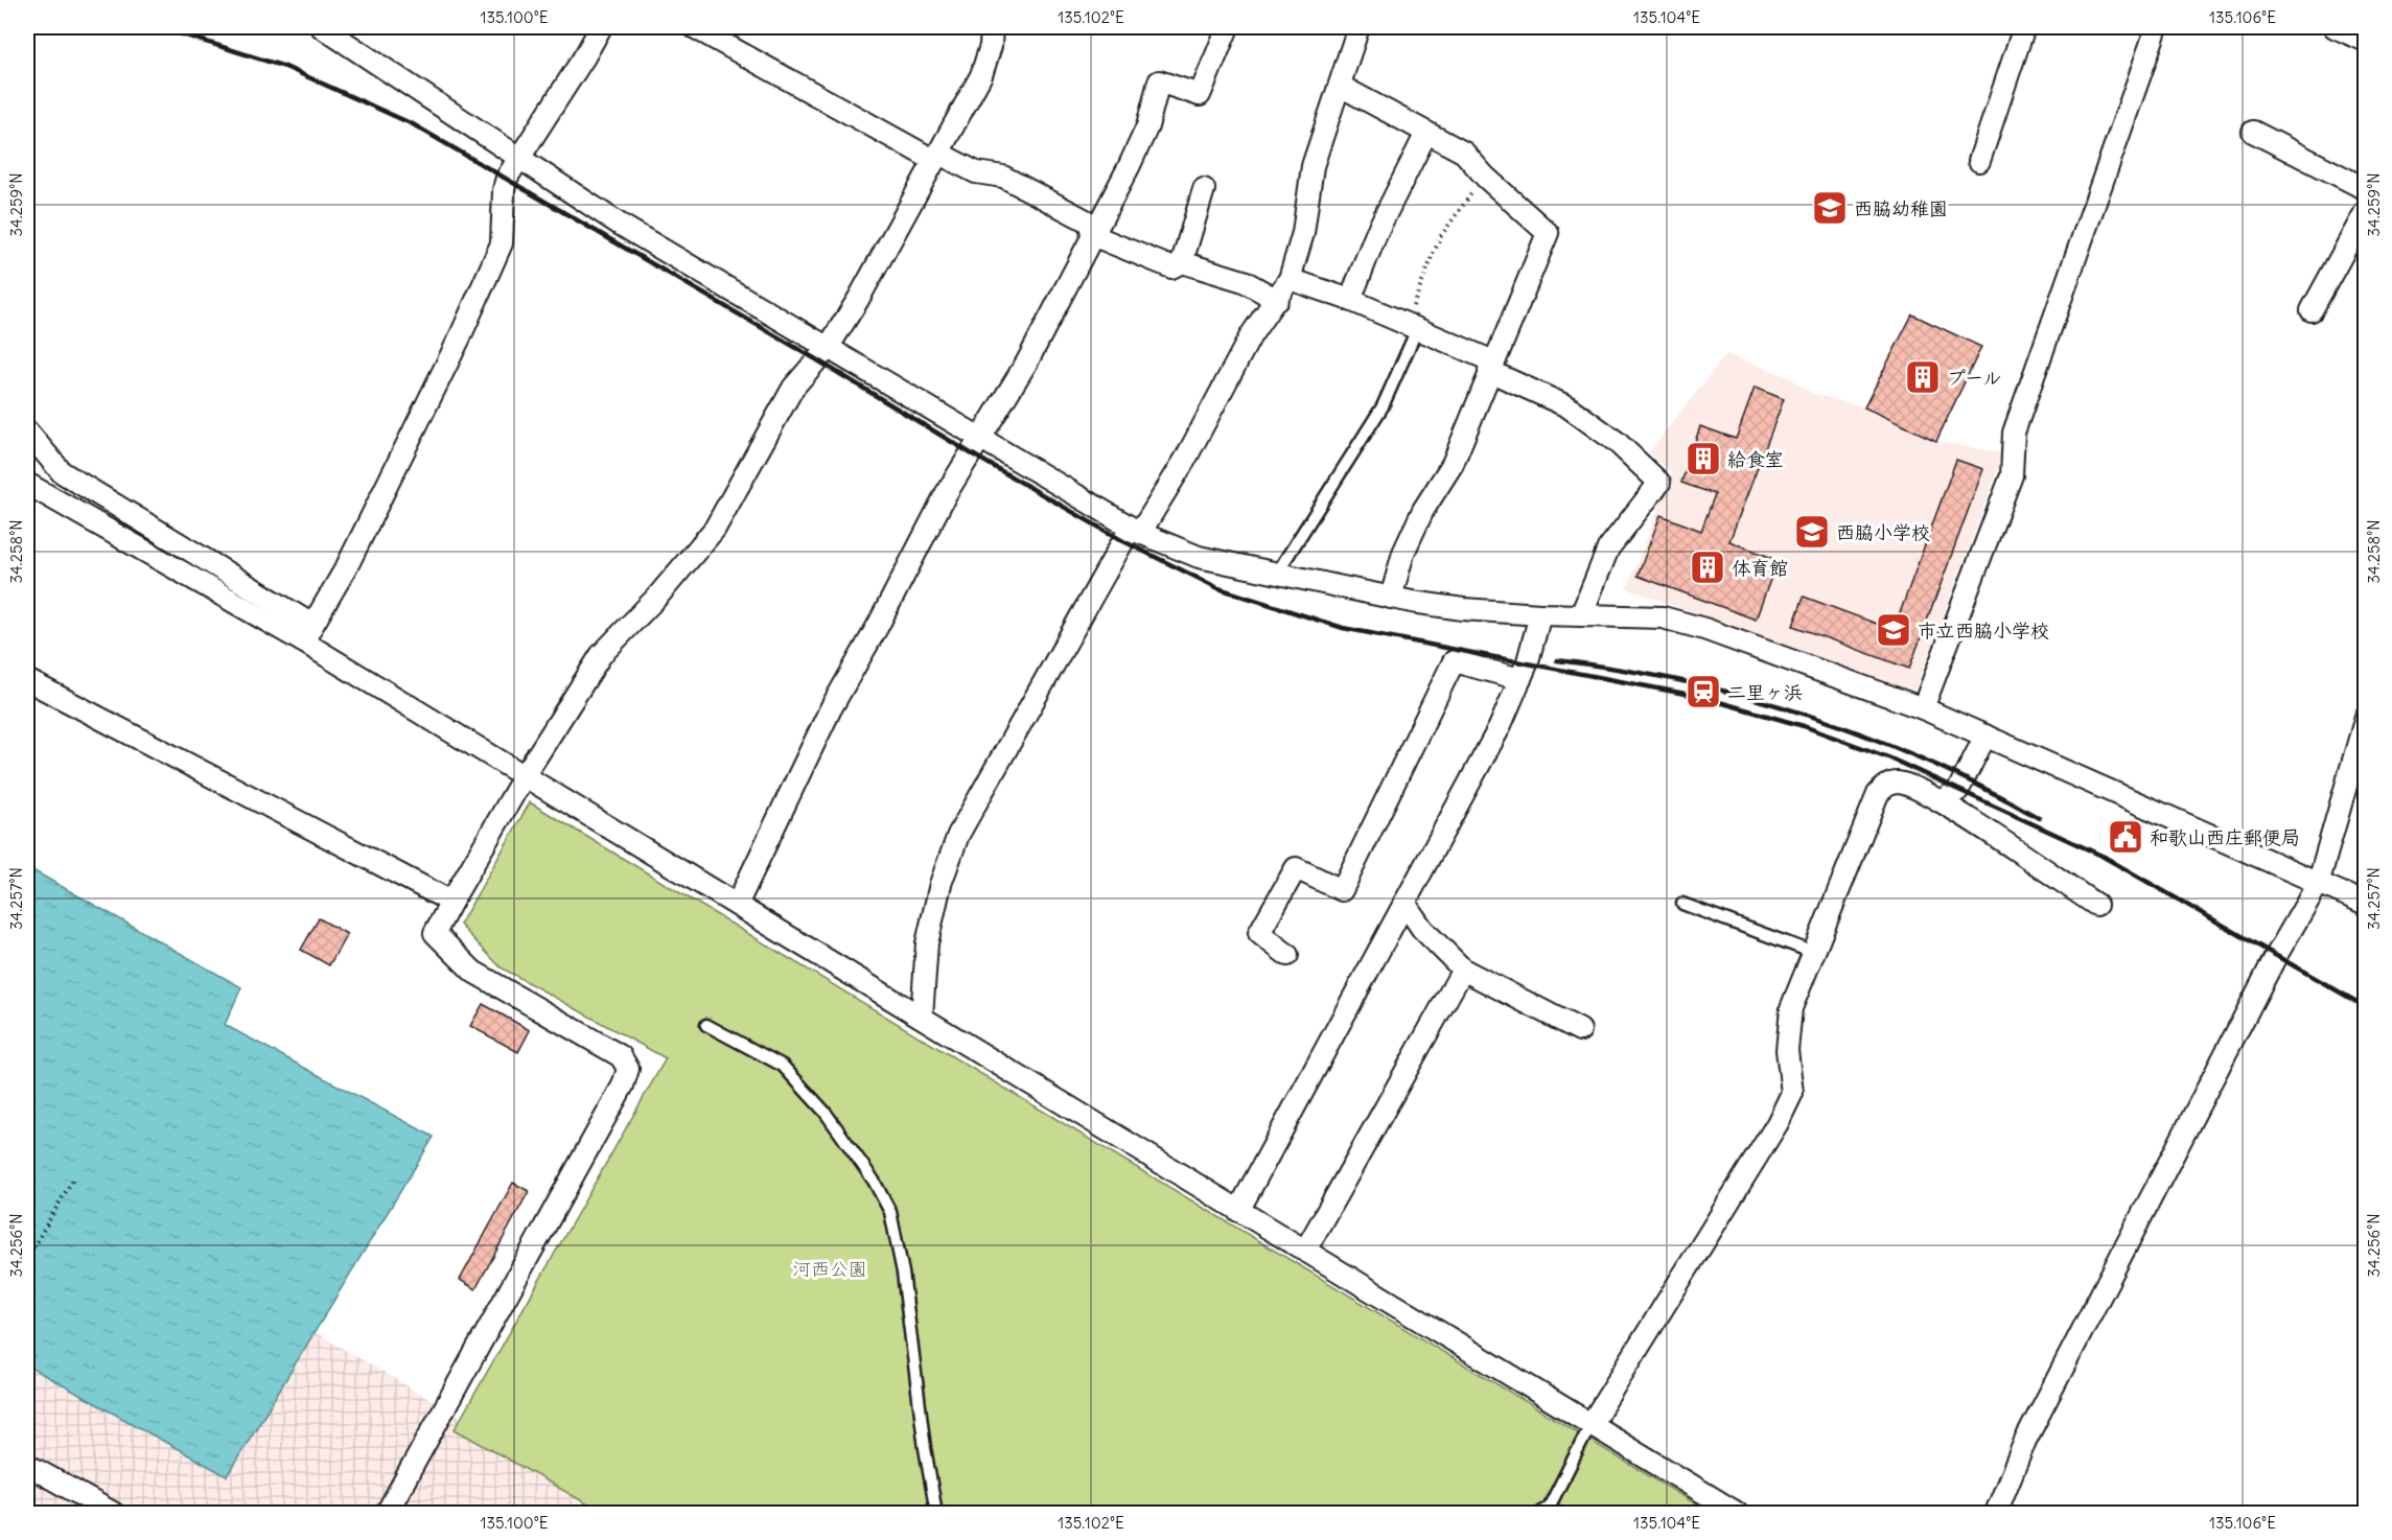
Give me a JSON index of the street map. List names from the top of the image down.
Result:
{
  "parks": ["河西公園"],
  "places": {
    "school or university": ["西脇幼稚園", "西脇小学校", "市立西脇小学校"],
    "building": ["プール", "給食室", "体育館"],
    "station": ["二里ヶ浜"],
    "public building": ["和歌山西庄郵便局"]
  },
  "coordinates": [
    "135.100°E",
    "135.102°E",
    "135.104°E",
    "135.106°E",
    "34.259°N",
    "34.258°N",
    "34.257°N",
    "34.256°N"
  ]
}
